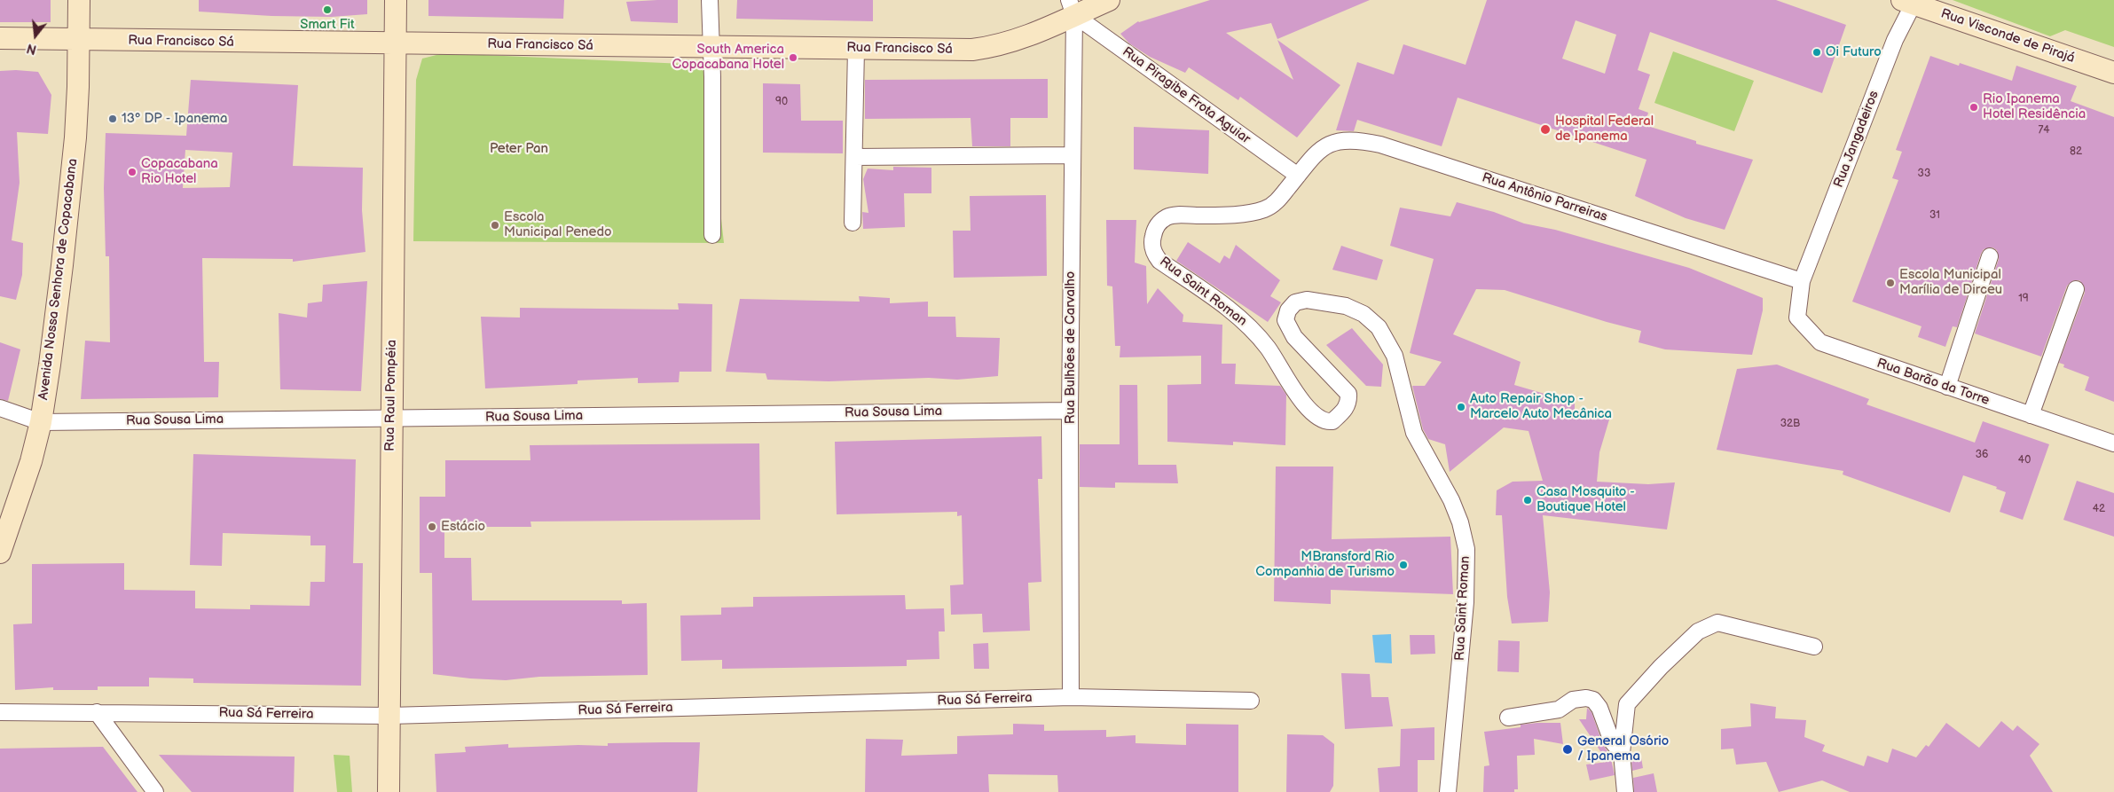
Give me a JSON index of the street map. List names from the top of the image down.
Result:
{
  "streets": {
    "main road": [
      "Rua Visconde de Pirajá",
      "Rua Francisco Sá",
      "Avenida Nossa Senhora de Copacabana",
      "Rua Raul Pompéia"
    ],
    "street": [
      "Rua Piragibe Frota Aguiar",
      "Rua Jangadeiros",
      "Rua Antônio Parreiras",
      "Rua Saint Roman",
      "Rua Bulhões de Carvalho",
      "Rua Barão da Torre",
      "Rua Sousa Lima",
      "Rua Sá Ferreira"
    ]
  },
  "crossings": [
    ["Rua Visconde de Pirajá", "Rua Jangadeiros"],
    ["Rua Francisco Sá", "Rua Piragibe Frota Aguiar"],
    ["Rua Francisco Sá", "Avenida Nossa Senhora de Copacabana"],
    ["Rua Francisco Sá", "Rua Bulhões de Carvalho"],
    ["Rua Francisco Sá", "Rua Raul Pompéia"],
    ["Rua Piragibe Frota Aguiar", "Rua Antônio Parreiras"],
    ["Rua Piragibe Frota Aguiar", "Rua Saint Roman"],
    ["Rua Piragibe Frota Aguiar", "Rua Bulhões de Carvalho"],
    ["Rua Jangadeiros", "Rua Antônio Parreiras"],
    ["Rua Jangadeiros", "Rua Barão da Torre"],
    ["Rua Antônio Parreiras", "Rua Saint Roman"],
    ["Rua Antônio Parreiras", "Rua Barão da Torre"],
    ["Avenida Nossa Senhora de Copacabana", "Rua Sousa Lima"],
    ["Rua Bulhões de Carvalho", "Rua Sousa Lima"],
    ["Rua Bulhões de Carvalho", "Rua Sá Ferreira"],
    ["Rua Raul Pompéia", "Rua Sousa Lima"],
    ["Rua Raul Pompéia", "Rua Sá Ferreira"]
  ],
  "parks": ["Peter Pan"],
  "places": [
    "Smart Fit",
    "Oi Futuro",
    "South America Copacabana Hotel",
    "Rio Ipanema Hotel Residência",
    "13º DP - Ipanema",
    "Hospital Federal de Ipanema",
    "Copacabana Rio Hotel",
    "Escola Municipal Penedo",
    "Escola Municipal Marília de Dirceu",
    "Auto Repair Shop - Marcelo Auto Mecânica",
    "Casa Mosquito - Boutique Hotel",
    "Estácio",
    "MBransford Rio Companhia de Turismo",
    "General Osório / Ipanema"
  ],
  "house_numbers": [
    "90",
    "74",
    "82",
    "33",
    "31",
    "19",
    "32B",
    "36",
    "40",
    "42"
  ],
  "north": "bottom"
}
